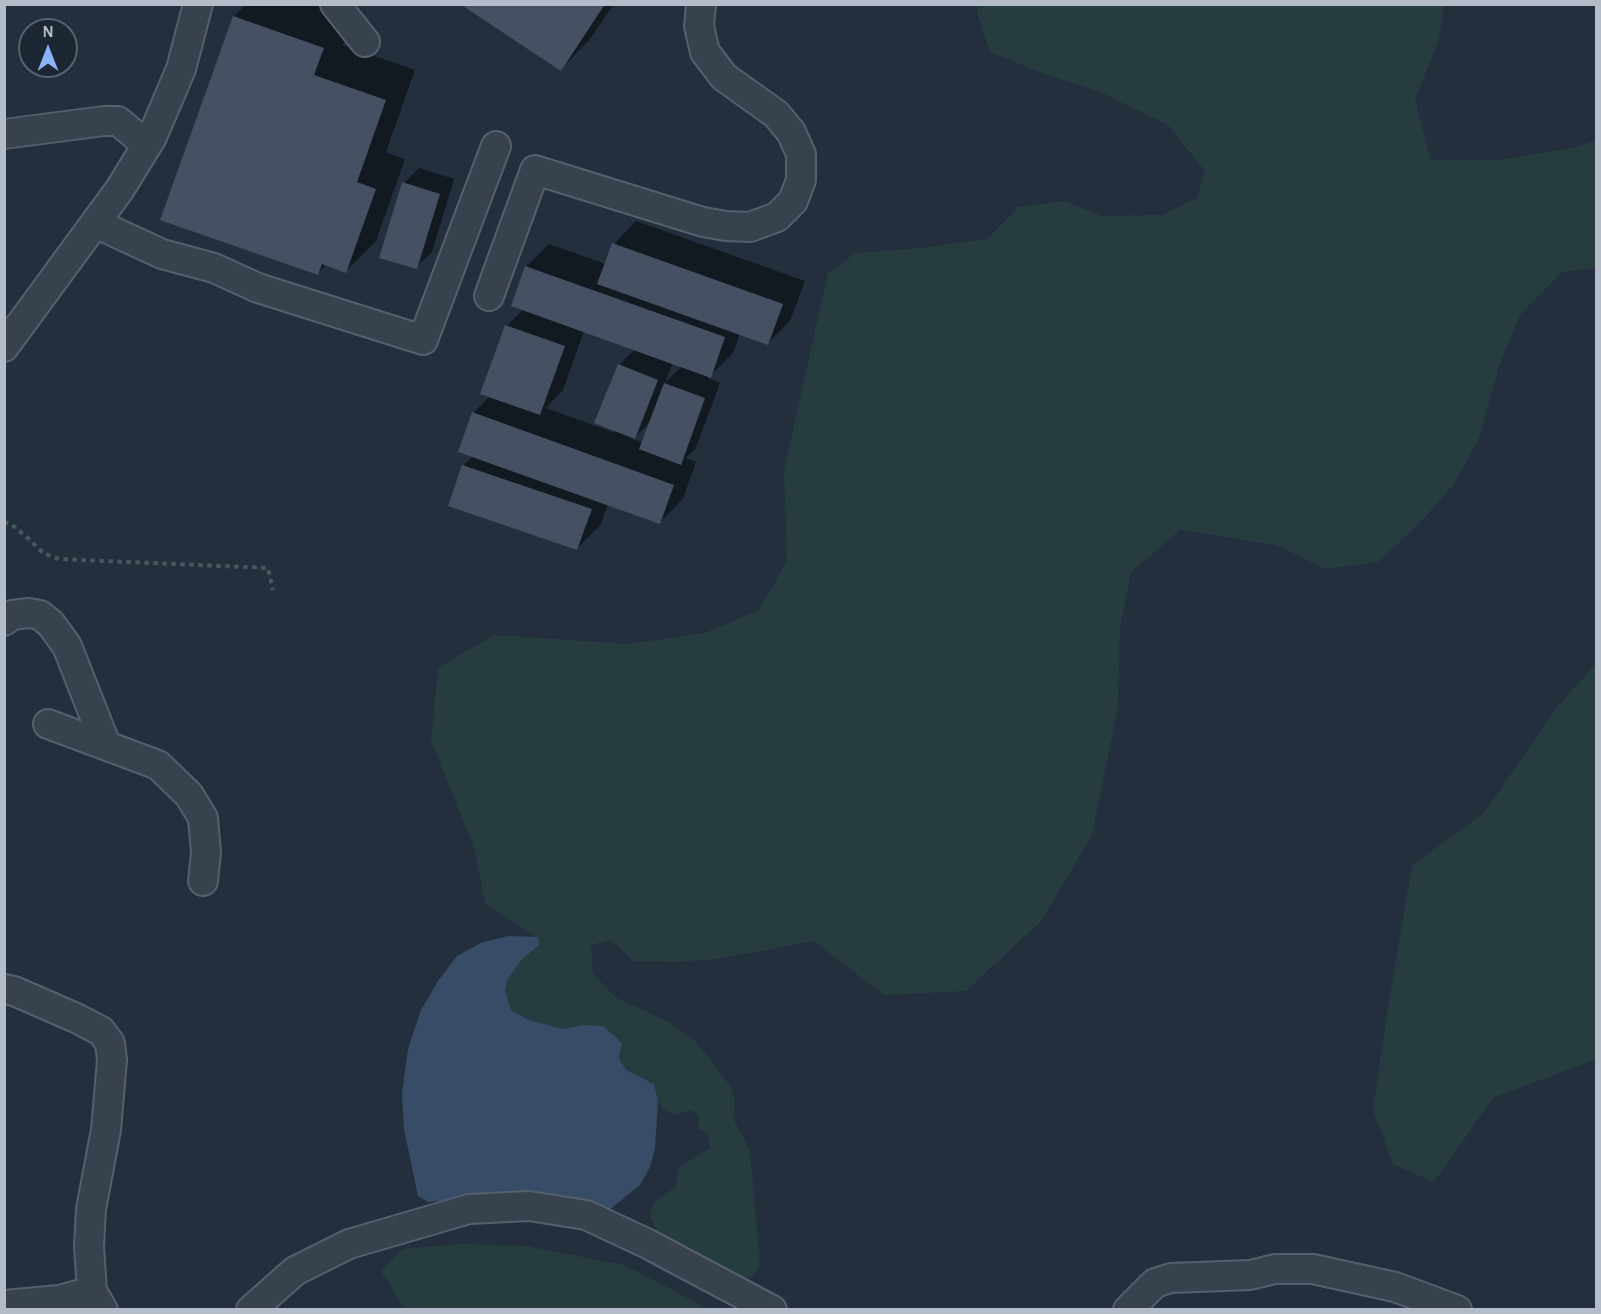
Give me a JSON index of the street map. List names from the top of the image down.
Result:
{
  "north": "top"
}
